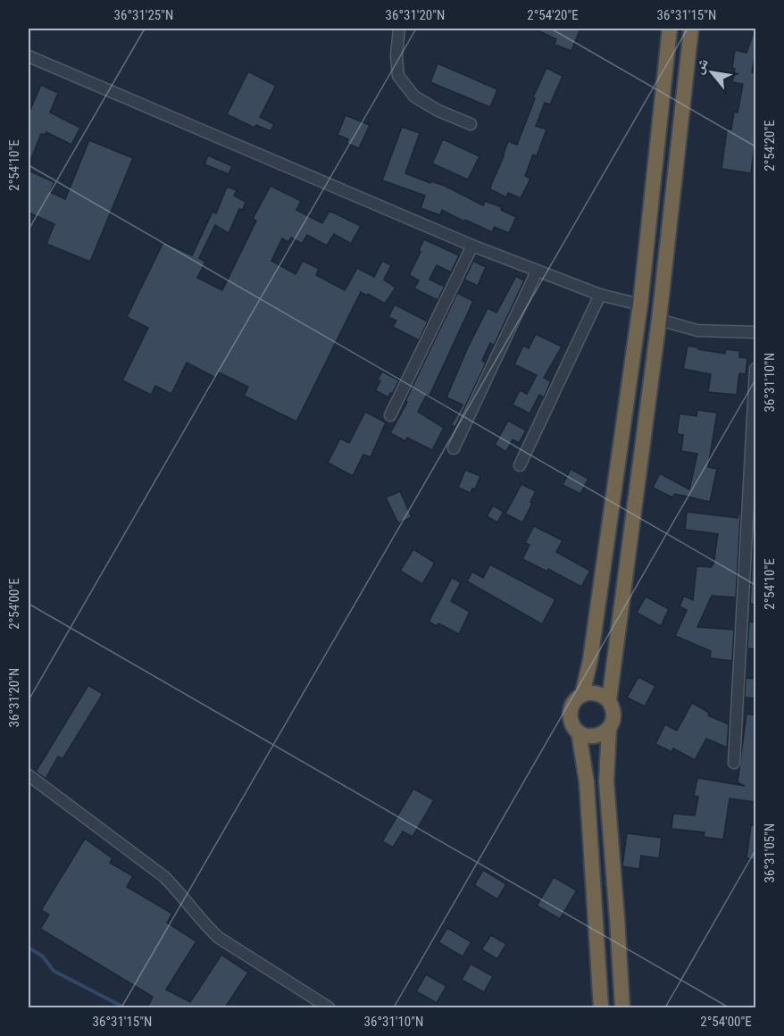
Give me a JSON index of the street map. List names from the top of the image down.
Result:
{
  "north": "top left",
  "coordinates": [
    "36°31'25\"N",
    "36°31'20\"N",
    "2°54'20\"E",
    "36°31'15\"N",
    "2°54'10\"E",
    "36°31'10\"N",
    "2°54'00\"E",
    "36°31'05\"N"
  ]
}
